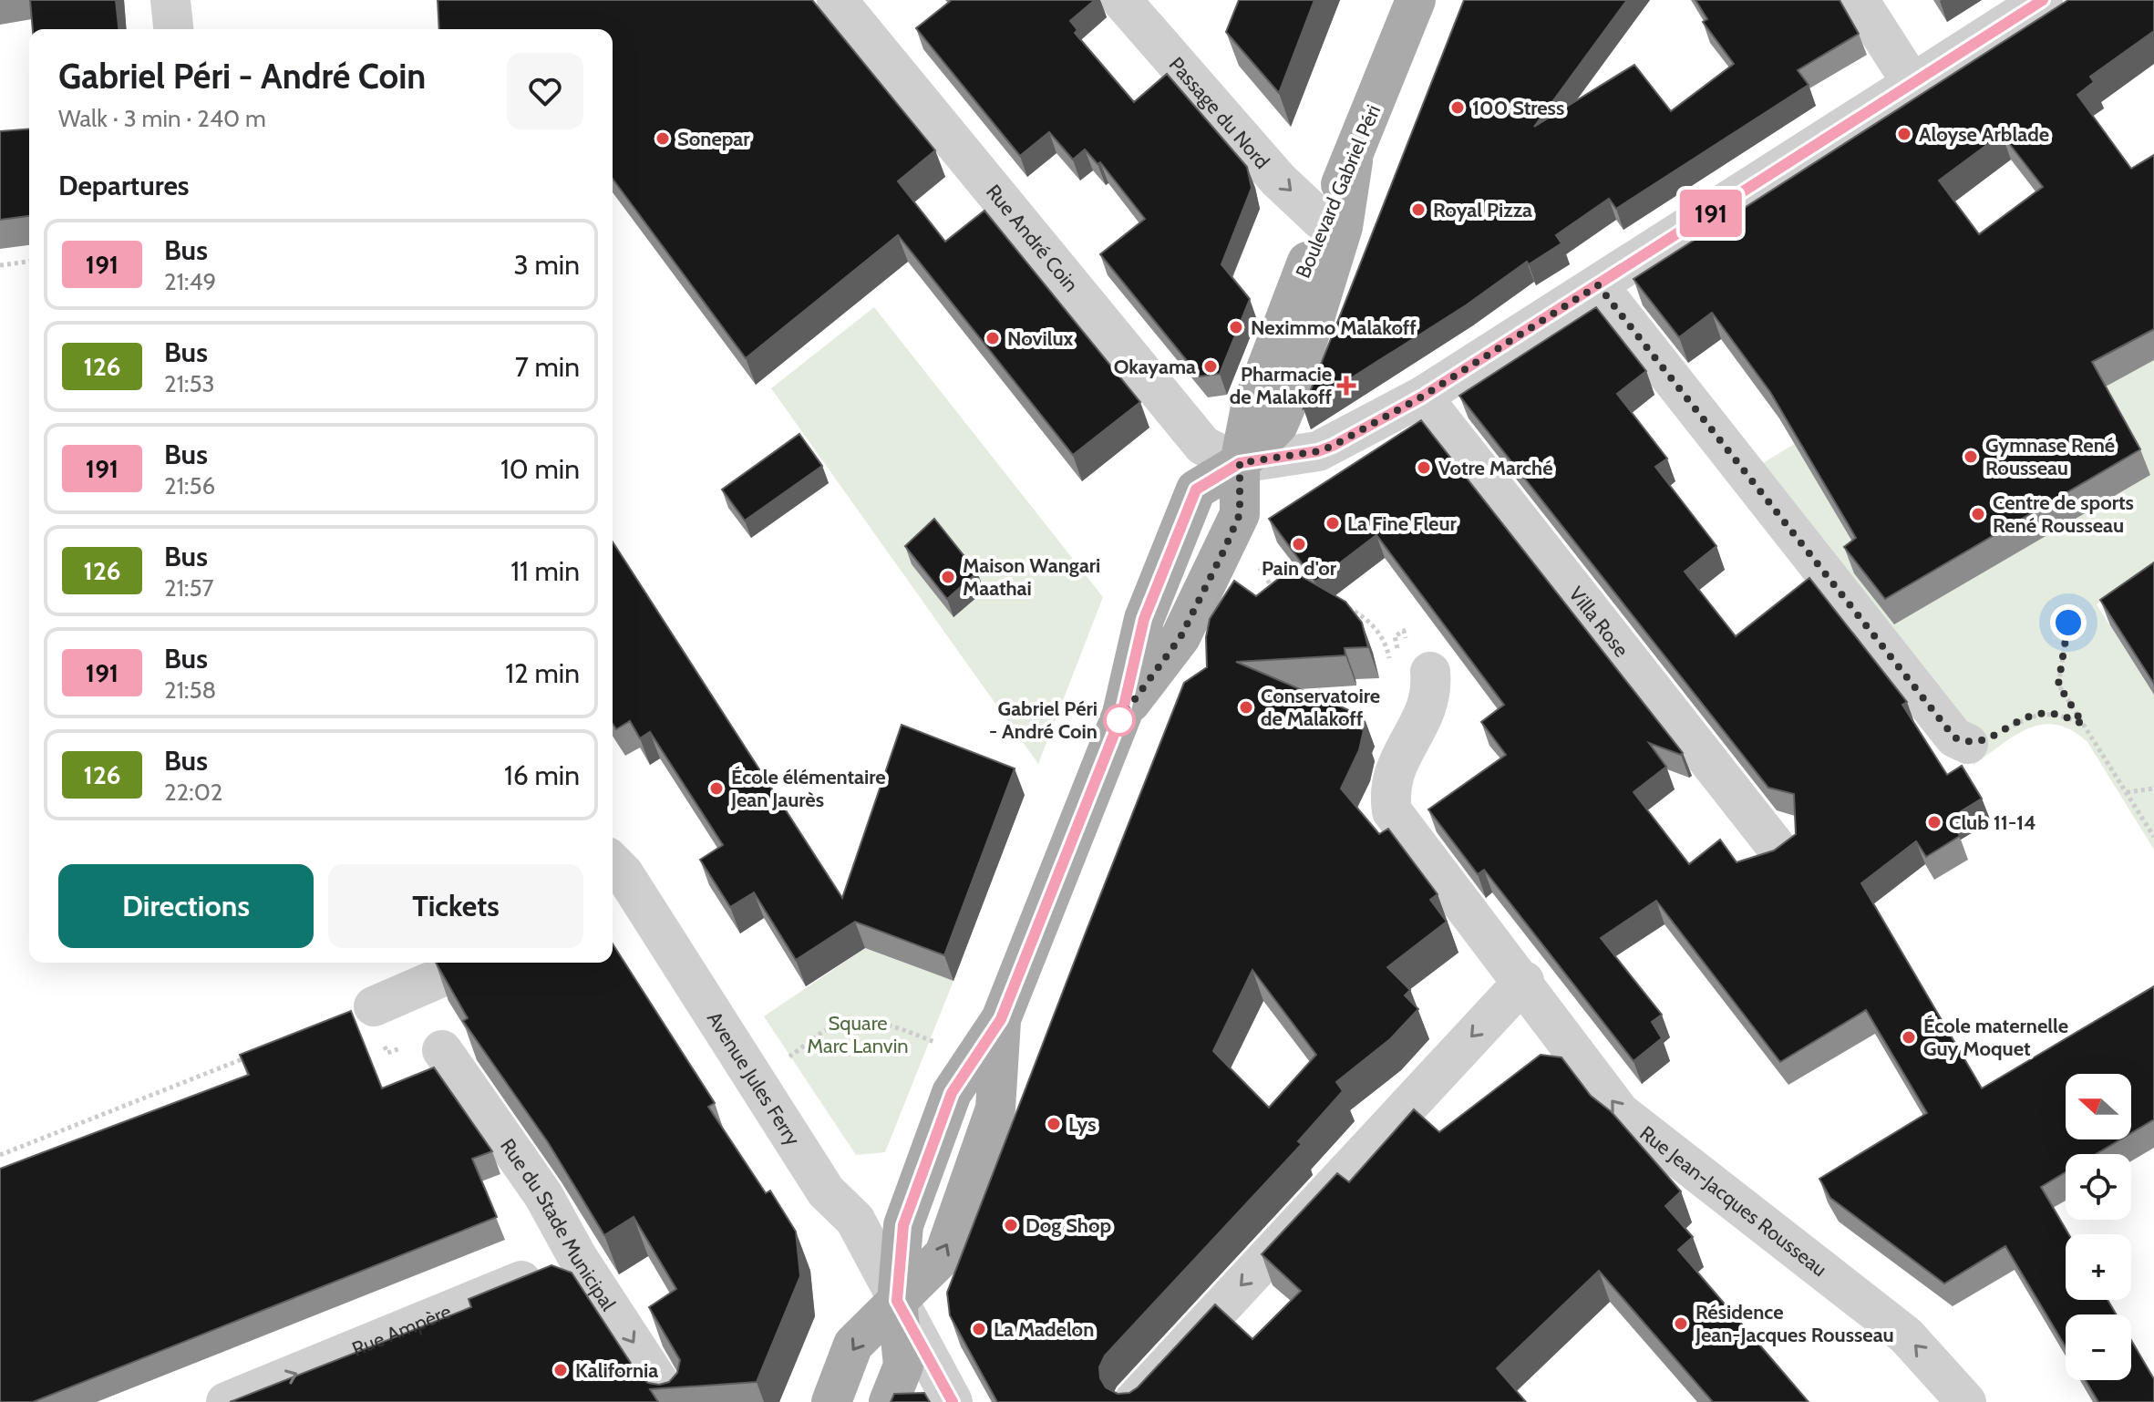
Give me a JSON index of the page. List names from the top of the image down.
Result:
{
  "streets": {
    "main road": ["Boulevard Gabriel Péri"],
    "street": [
      "Passage du Nord",
      "Rue André Coin",
      "Villa Rose",
      "Avenue Jules Ferry",
      "Rue Jean-Jacques Rousseau",
      "Rue du Stade Municipal",
      "Rue Ampère"
    ]
  },
  "crossings": [
    ["Passage du Nord", "Boulevard Gabriel Péri"],
    ["Boulevard Gabriel Péri", "Rue André Coin"],
    ["Rue du Stade Municipal", "Rue Ampère"]
  ],
  "one_way": [
    "Passage du Nord",
    "Rue Jean-Jacques Rousseau",
    "Rue du Stade Municipal",
    "Rue Ampère"
  ],
  "parks": ["Square Marc Lanvin"],
  "places": {
    "other": [
      "100 Stress",
      "Aloyse Arblade",
      "Sonepar",
      "Royal Pizza",
      "Neximmo Malakoff",
      "Novilux",
      "Okayama",
      "Gymnase René Rousseau",
      "Votre Marché",
      "Centre de sports René Rousseau",
      "La Fine Fleur",
      "Pain d'or",
      "Maison Wangari Maathai",
      "Conservatoire de Malakoff",
      "Gabriel Péri - André Coin",
      "École élémentaire Jean Jaurès",
      "Club 11-14",
      "École maternelle Guy Moquet",
      "Lys",
      "Dog Shop",
      "Résidence Jean-Jacques Rousseau",
      "La Madelon",
      "Kalifornia"
    ],
    "health": ["Pharmacie de Malakoff"]
  },
  "lines": ["bus line 191"],
  "north": "left",
  "page": {
    "on_map": "191",
    "heading": [
      ["Gabriel Péri - André Coin", "Walk · 3 min · 240 m"],
      "Departures"
    ],
    "list": [
      {
        "mark": "191",
        "name": "Bus",
        "note": "21:49",
        "value": "3 min"
      },
      {
        "mark": "126",
        "name": "Bus",
        "note": "21:53",
        "value": "7 min"
      },
      {
        "mark": "191",
        "name": "Bus",
        "note": "21:56",
        "value": "10 min"
      },
      {
        "mark": "126",
        "name": "Bus",
        "note": "21:57",
        "value": "11 min"
      },
      {
        "mark": "191",
        "name": "Bus",
        "note": "21:58",
        "value": "12 min"
      },
      {
        "mark": "126",
        "name": "Bus",
        "note": "22:02",
        "value": "16 min"
      }
    ],
    "buttons": ["Directions", "Tickets"],
    "map_buttons": ["+", "−"]
  }
}
